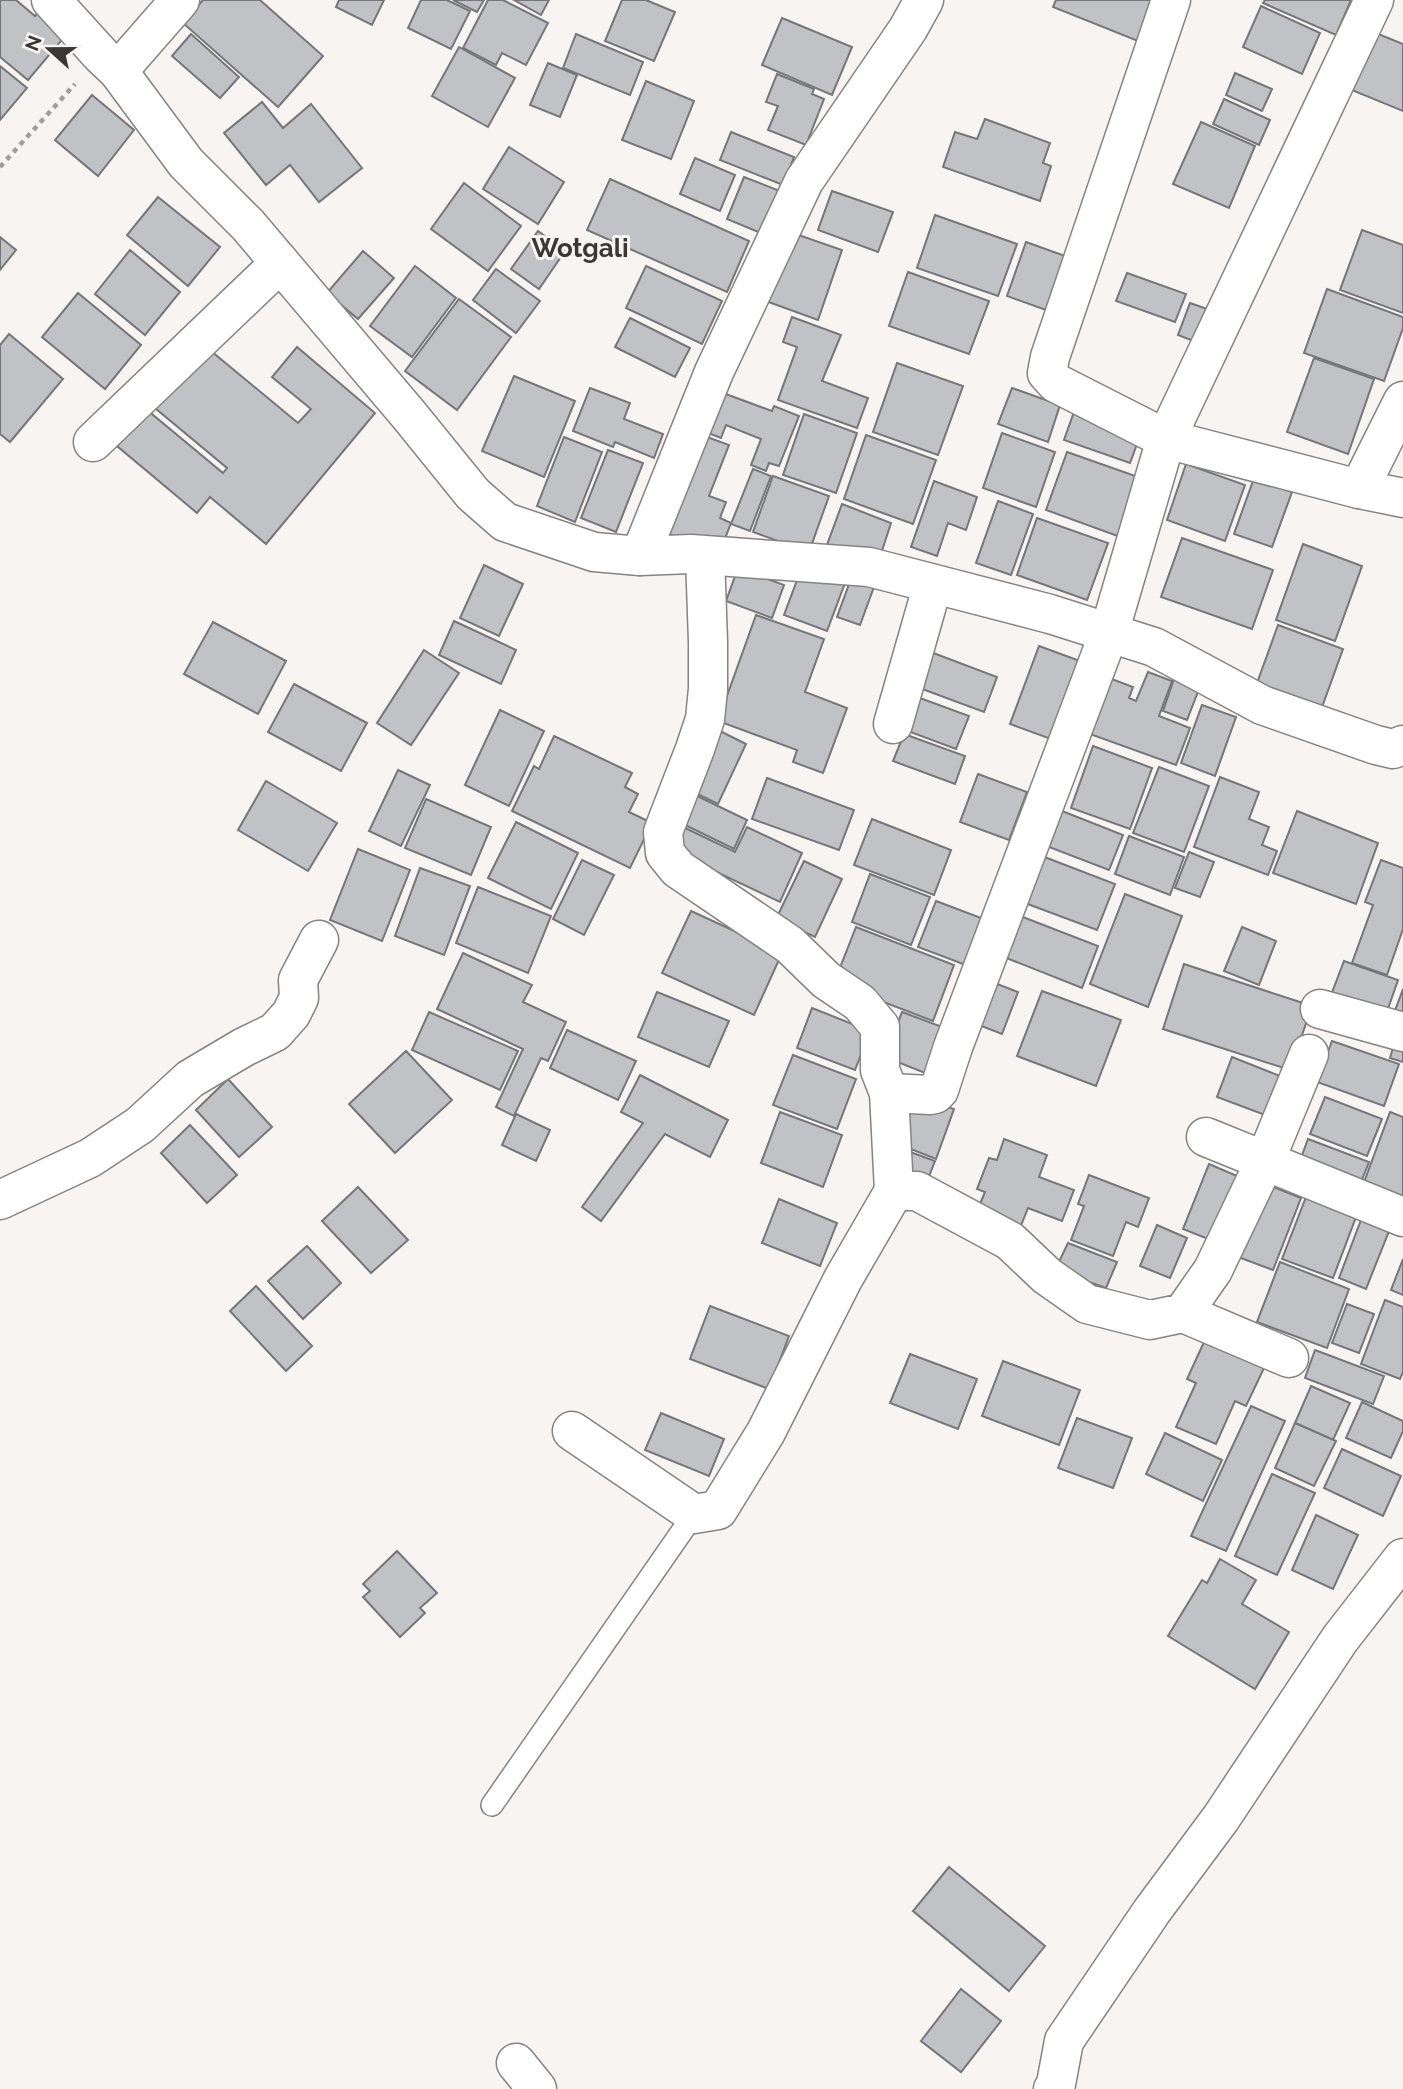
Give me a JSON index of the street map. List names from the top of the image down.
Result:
{
  "districts": ["Wotgali"],
  "north": "left"
}
